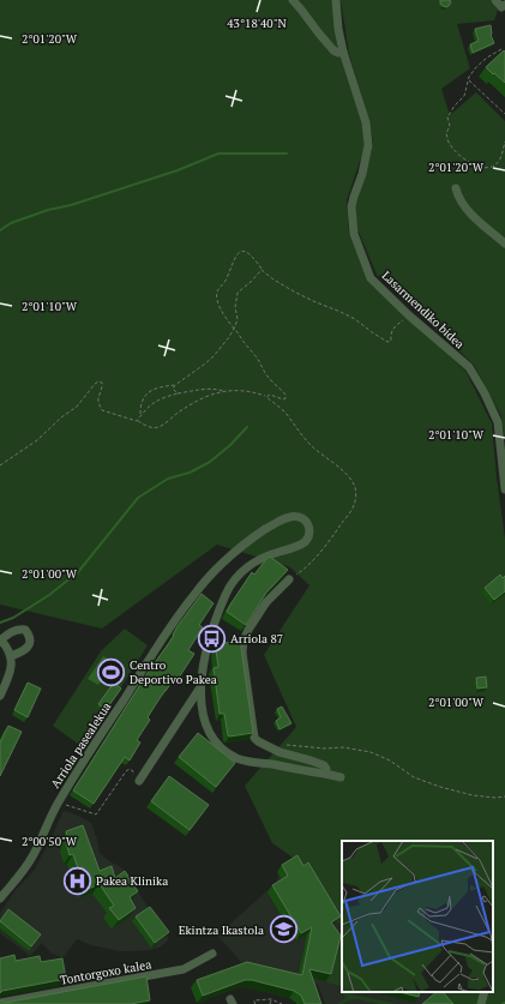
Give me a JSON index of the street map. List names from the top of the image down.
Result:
{
  "streets": {
    "street": ["Lasarmendiko bidea", "Arriola pasealekua", "Tontorgoxo kalea"]
  },
  "places": {
    "bus stop": ["Arriola 87"],
    "sports": ["Centro Deportivo Pakea"],
    "hospital": ["Pakea Klinika"],
    "school or university": ["Ekintza Ikastola"]
  },
  "coordinates": [
    "43°18'40\"N",
    "2°01'20\"W",
    "2°01'10\"W",
    "2°01'00\"W",
    "2°00'50\"W"
  ]
}
